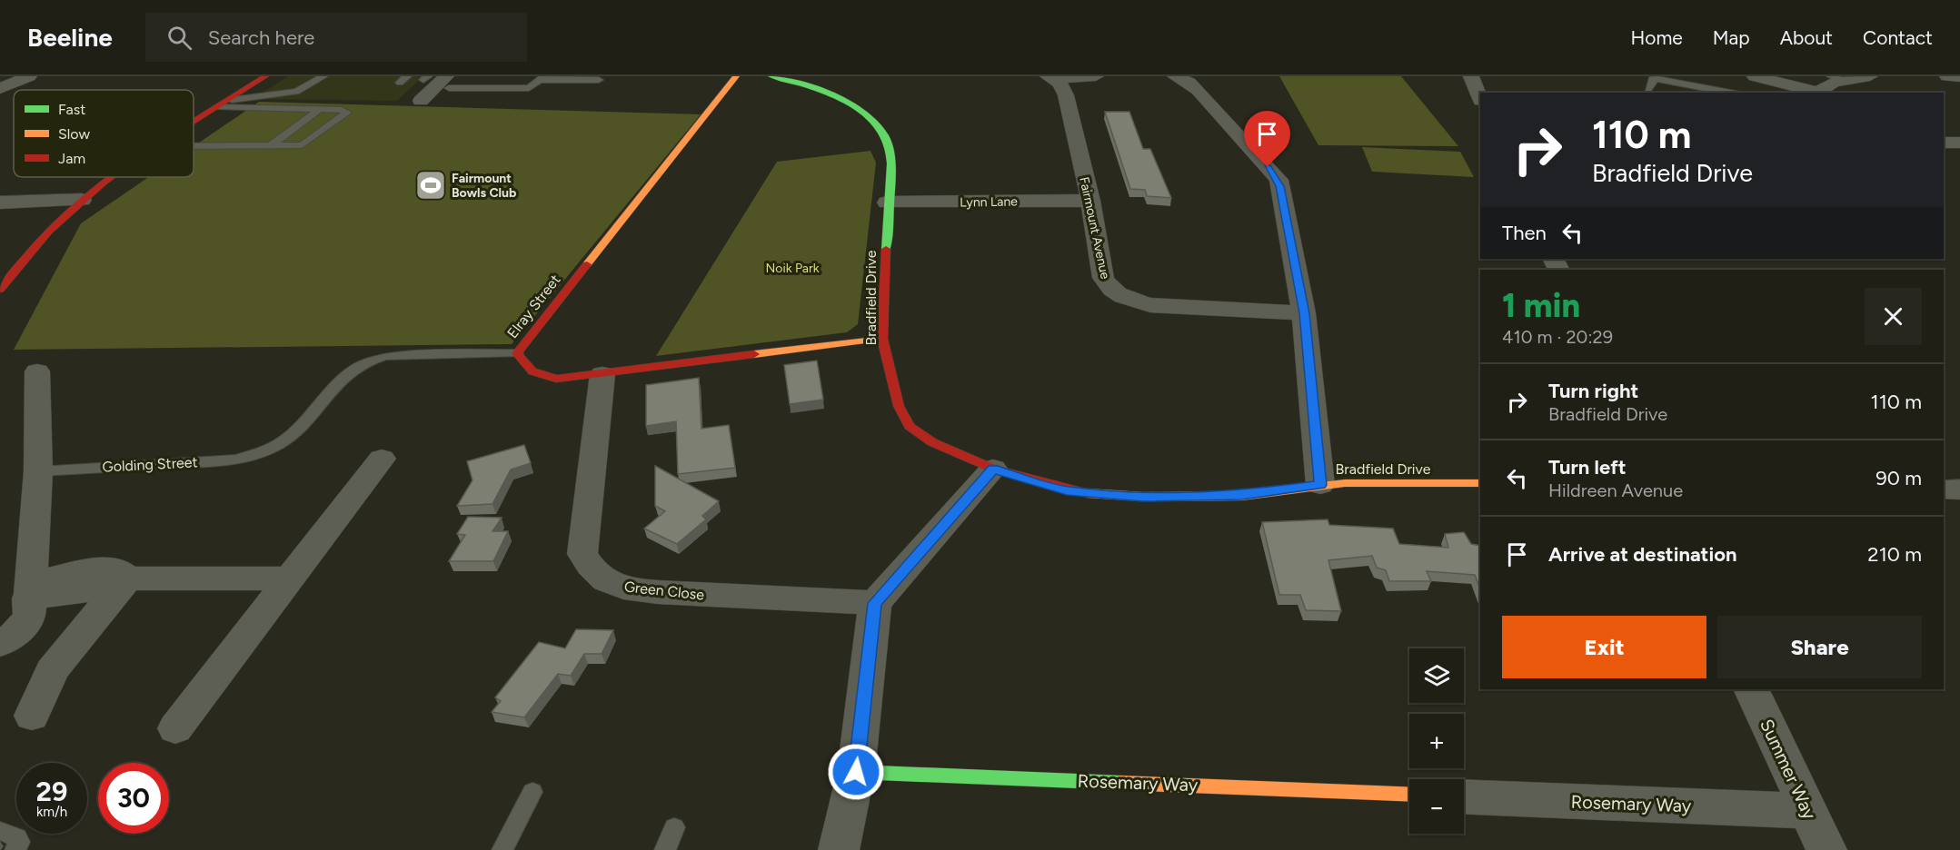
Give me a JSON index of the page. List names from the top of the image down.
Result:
{
  "streets": {
    "street": [
      "Lynn Lane",
      "Fairmount Avenue",
      "Bradfield Drive",
      "Elray Street",
      "Green Close",
      "Summer Way",
      "Rosemary Way"
    ],
    "lane": ["Golding Street"]
  },
  "crossings": [
    ["Lynn Lane", "Fairmount Avenue"],
    ["Lynn Lane", "Bradfield Drive"],
    ["Elray Street", "Golding Street"],
    ["Summer Way", "Rosemary Way"]
  ],
  "parks": ["Noik Park"],
  "places": {
    "sports": ["Fairmount Bowls Club"]
  },
  "legend": ["Fast", "Slow", "Jam"],
  "page": {
    "header": "Beeline",
    "search": "Search here",
    "nav": [
      "Home",
      "Map",
      "About",
      "Contact"
    ],
    "turn": ["110 m", "Bradfield Drive"],
    "then": "Then",
    "heading": ["1 min", "410 m · 20:29"],
    "list": [
      {
        "name": "Turn right",
        "note": "Bradfield Drive",
        "value": "110 m"
      },
      {
        "name": "Turn left",
        "note": "Hildreen Avenue",
        "value": "90 m"
      },
      {
        "name": "Arrive at destination",
        "value": "210 m"
      }
    ],
    "buttons": ["Exit", "Share"],
    "map_buttons": ["+", "−"],
    "speed": "29 km/h",
    "limit": "30"
  }
}
